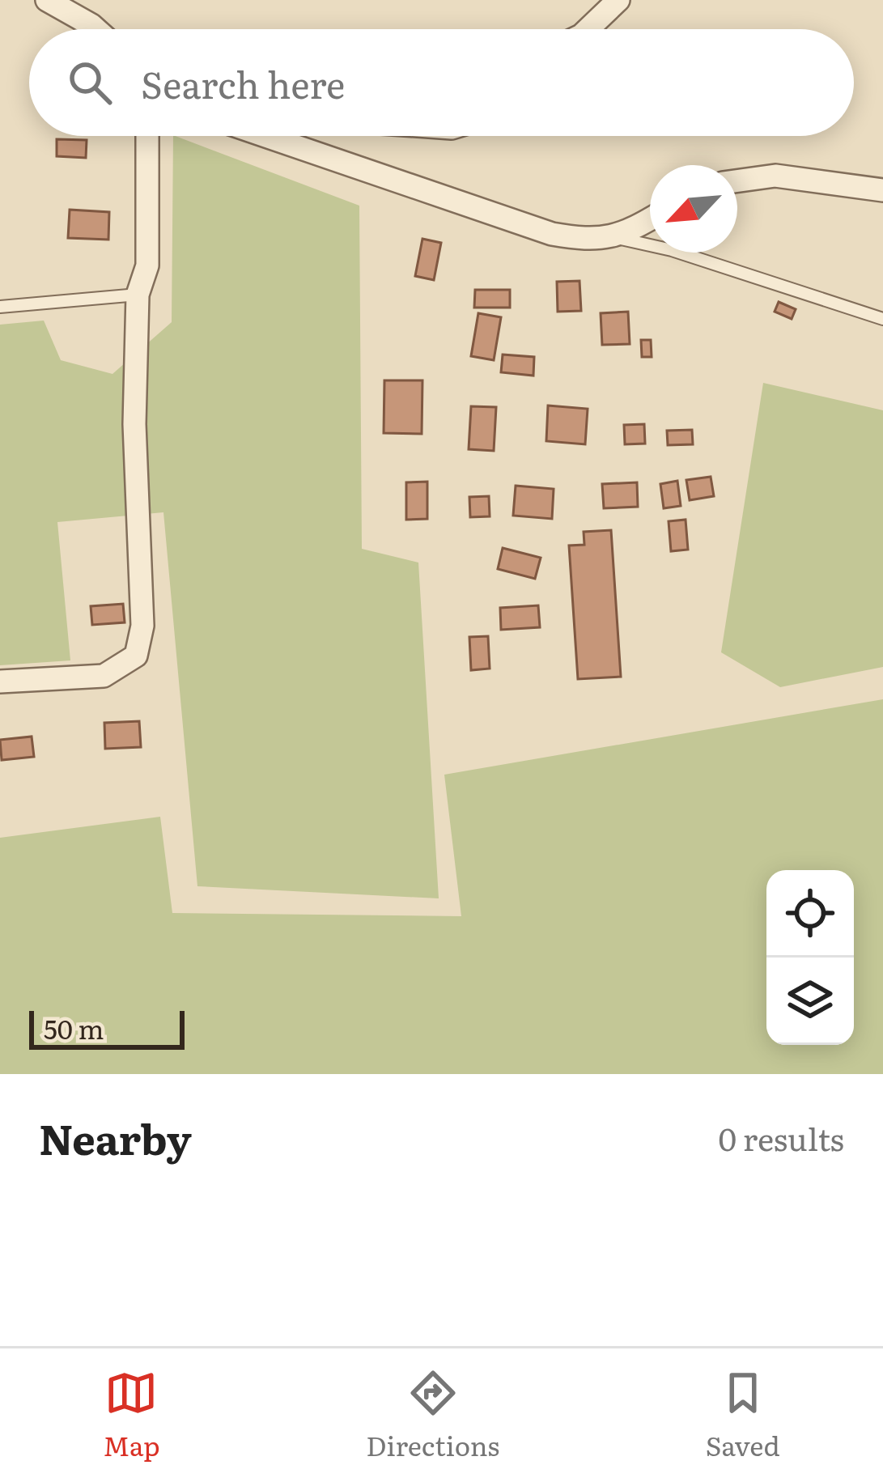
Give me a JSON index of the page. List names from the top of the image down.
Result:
{
  "scale_bar": "50 m",
  "north": "bottom left",
  "page": {
    "search": "Search here",
    "scale": "50 m",
    "heading": ["Nearby", "0 results"],
    "nav": ["Map", "Directions", "Saved"]
  }
}
